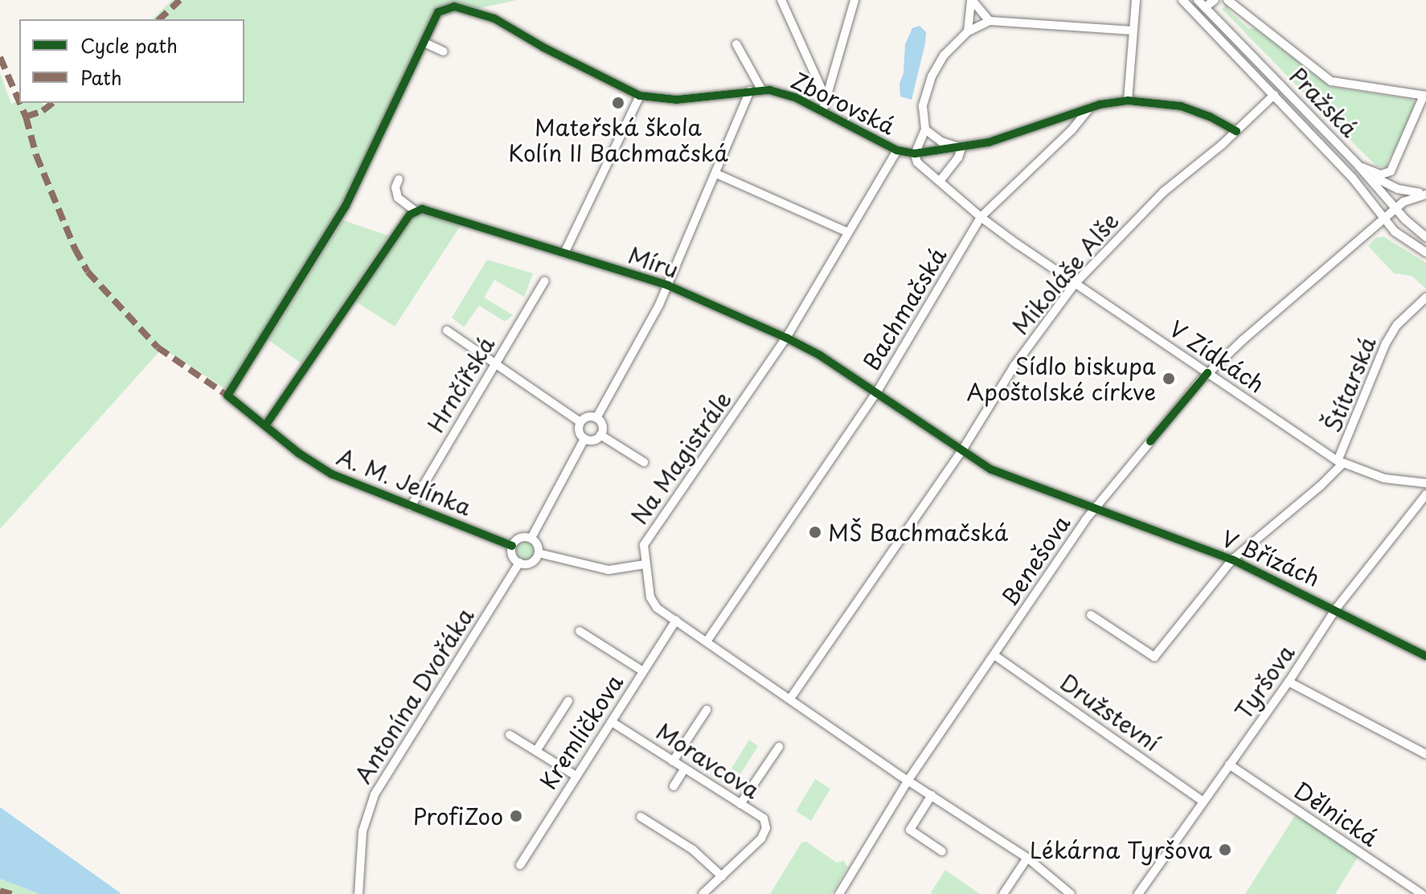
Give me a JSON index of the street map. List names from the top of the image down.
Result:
{
  "streets": {
    "street": [
      "Pražská",
      "Zborovská",
      "Míru",
      "Mikoláše Alše",
      "Bachmačská",
      "V Zídkách",
      "Hrnčířská",
      "Štítarská",
      "Na Magistrále",
      "A. M. Jelínka",
      "V Břízách",
      "Benešova",
      "Tyršova",
      "Antonína Dvořáka",
      "Družstevní",
      "Kremličkova",
      "Moravcova",
      "Dělnická"
    ]
  },
  "crossings": [
    ["Pražská", "Mikoláše Alše"],
    ["Pražská", "Benešova"],
    ["Zborovská", "Mikoláše Alše"],
    ["Zborovská", "Bachmačská"],
    ["Zborovská", "V Zídkách"],
    ["Zborovská", "Na Magistrále"],
    ["Zborovská", "A. M. Jelínka"],
    ["Míru", "Mikoláše Alše"],
    ["Míru", "Bachmačská"],
    ["Míru", "Na Magistrále"],
    ["Míru", "V Břízách"],
    ["Míru", "Benešova"],
    ["Mikoláše Alše", "V Zídkách"],
    ["Mikoláše Alše", "Na Magistrále"],
    ["Bachmačská", "V Zídkách"],
    ["Bachmačská", "Na Magistrále"],
    ["V Zídkách", "Štítarská"],
    ["V Zídkách", "Benešova"],
    ["Hrnčířská", "A. M. Jelínka"],
    ["Štítarská", "V Břízách"],
    ["Na Magistrále", "Benešova"],
    ["Na Magistrále", "Kremličkova"],
    ["A. M. Jelínka", "Antonína Dvořáka"],
    ["V Břízách", "Benešova"],
    ["V Břízách", "Tyršova"],
    ["Benešova", "Družstevní"],
    ["Tyršova", "Družstevní"],
    ["Tyršova", "Dělnická"],
    ["Kremličkova", "Moravcova"]
  ],
  "places": [
    "Mateřská škola Kolín II Bachmačská",
    "Sídlo biskupa Apoštolské církve",
    "MŠ Bachmačská",
    "ProfiZoo",
    "Lékárna Tyršova"
  ],
  "legend": ["Cycle path", "Path"]
}
